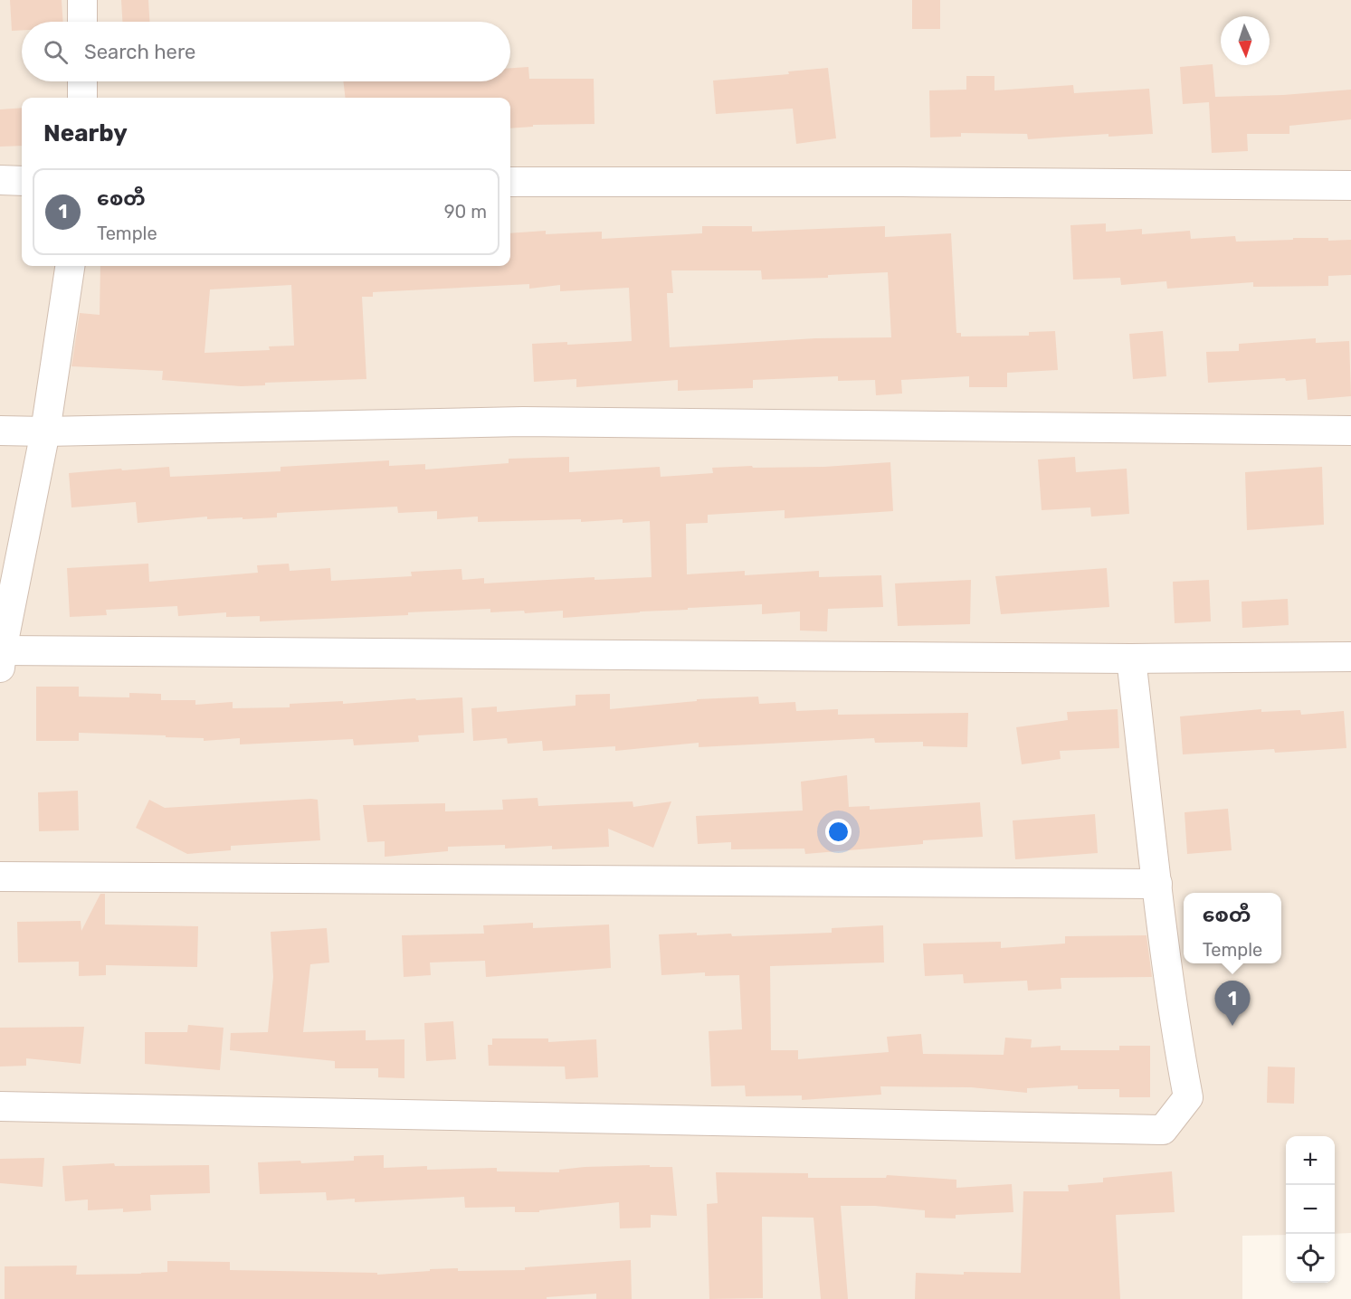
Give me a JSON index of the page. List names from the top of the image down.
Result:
{
  "north": "bottom",
  "page": {
    "search": "Search here",
    "heading": "Nearby",
    "list": [
      {
        "mark": "1",
        "name": "စေတီ",
        "note": "Temple",
        "value": "90 m"
      }
    ],
    "popup": ["စေတီ", "Temple"],
    "pins": "1",
    "map_buttons": ["+", "−"]
  }
}
